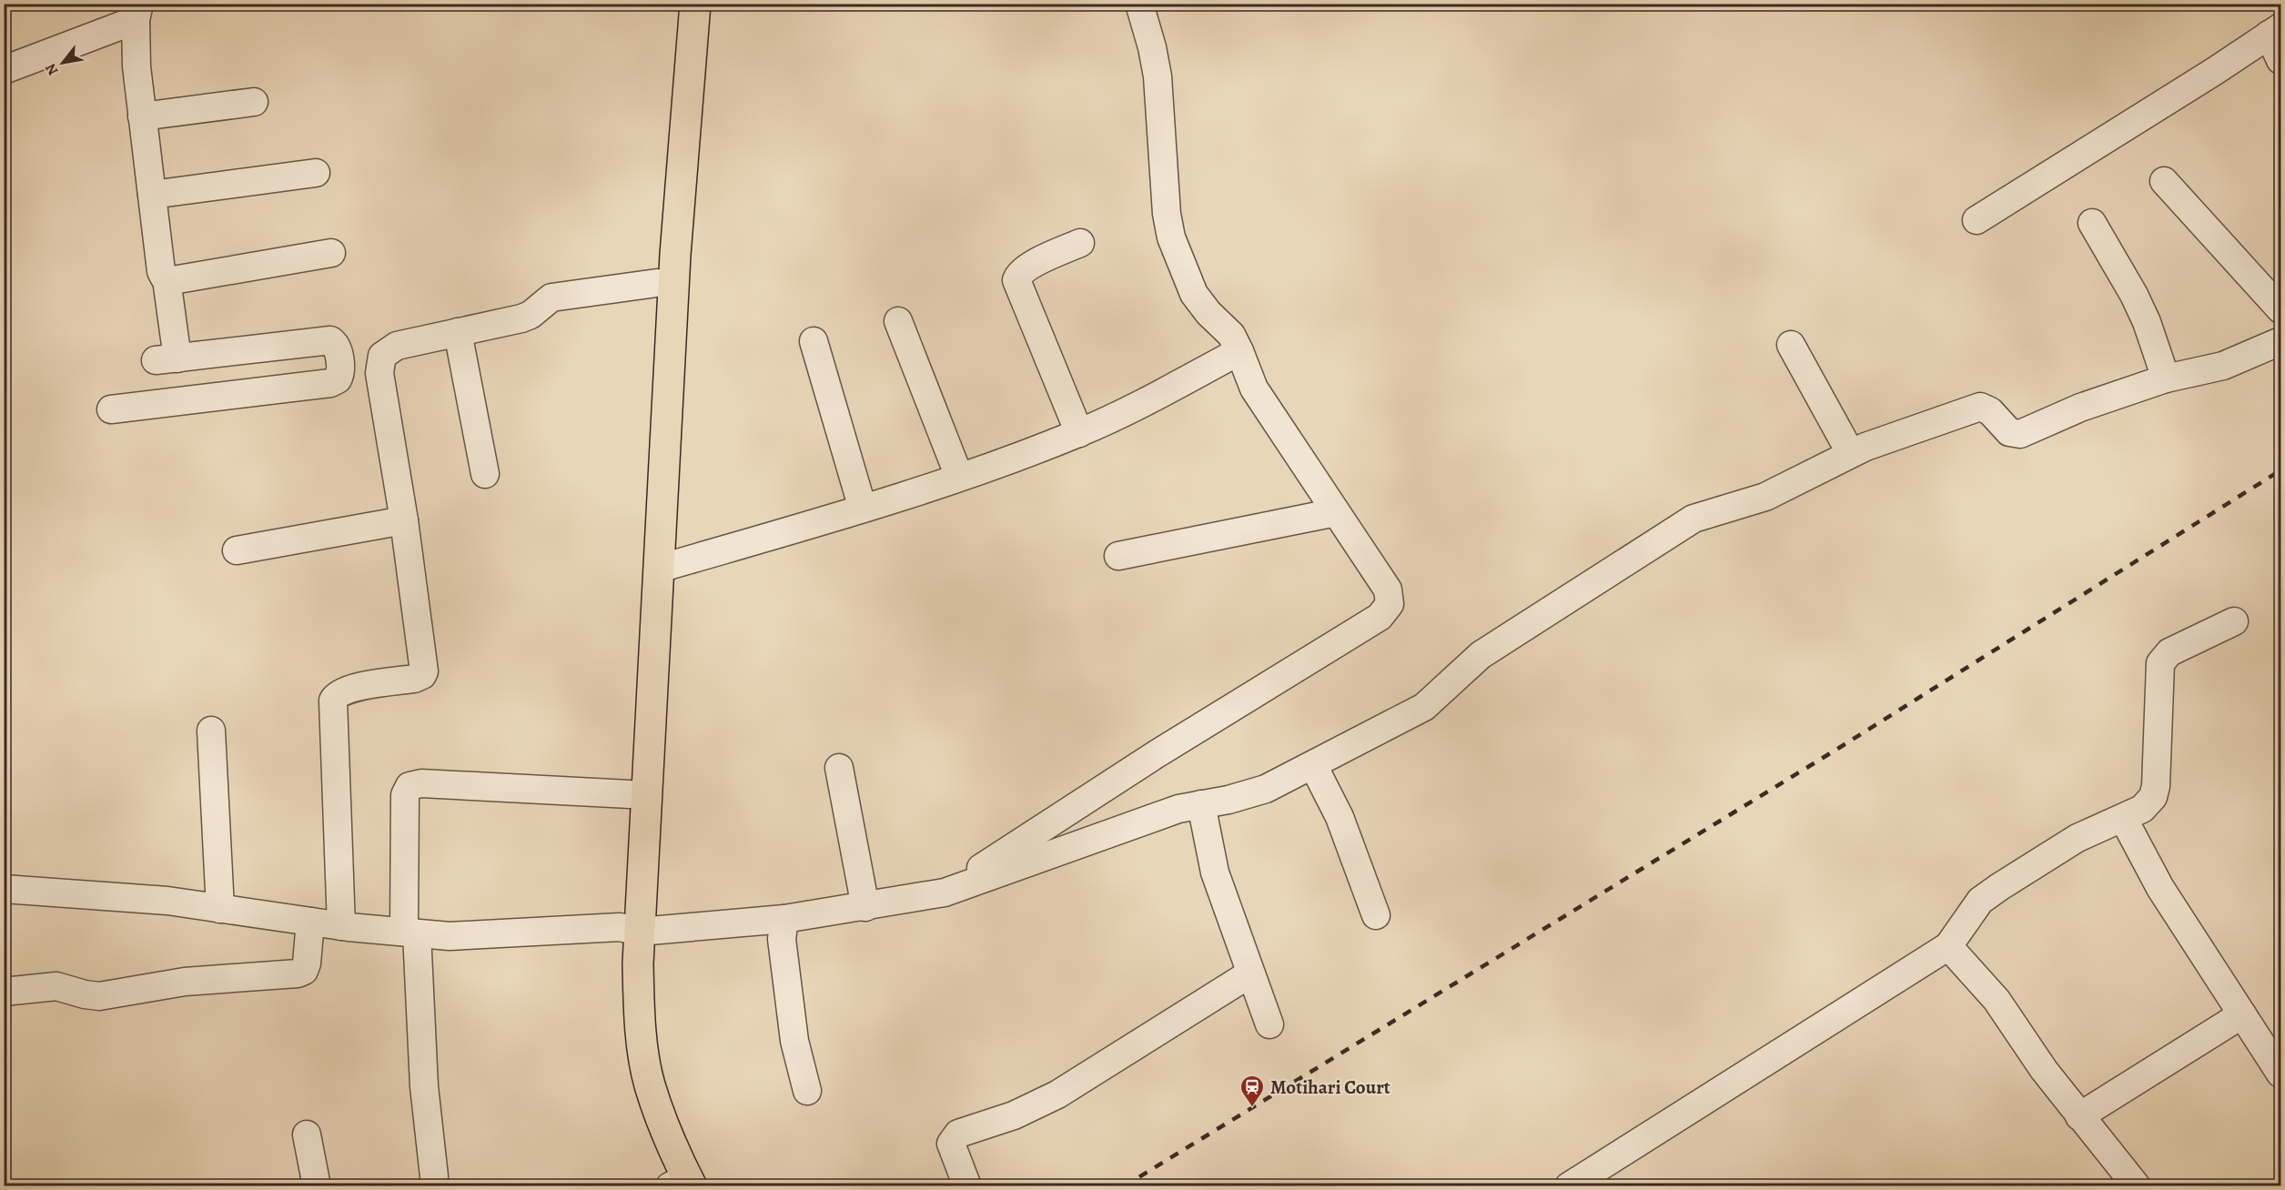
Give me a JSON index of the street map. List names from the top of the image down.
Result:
{
  "places": {
    "station": ["Motihari Court"]
  },
  "north": "bottom left"
}
